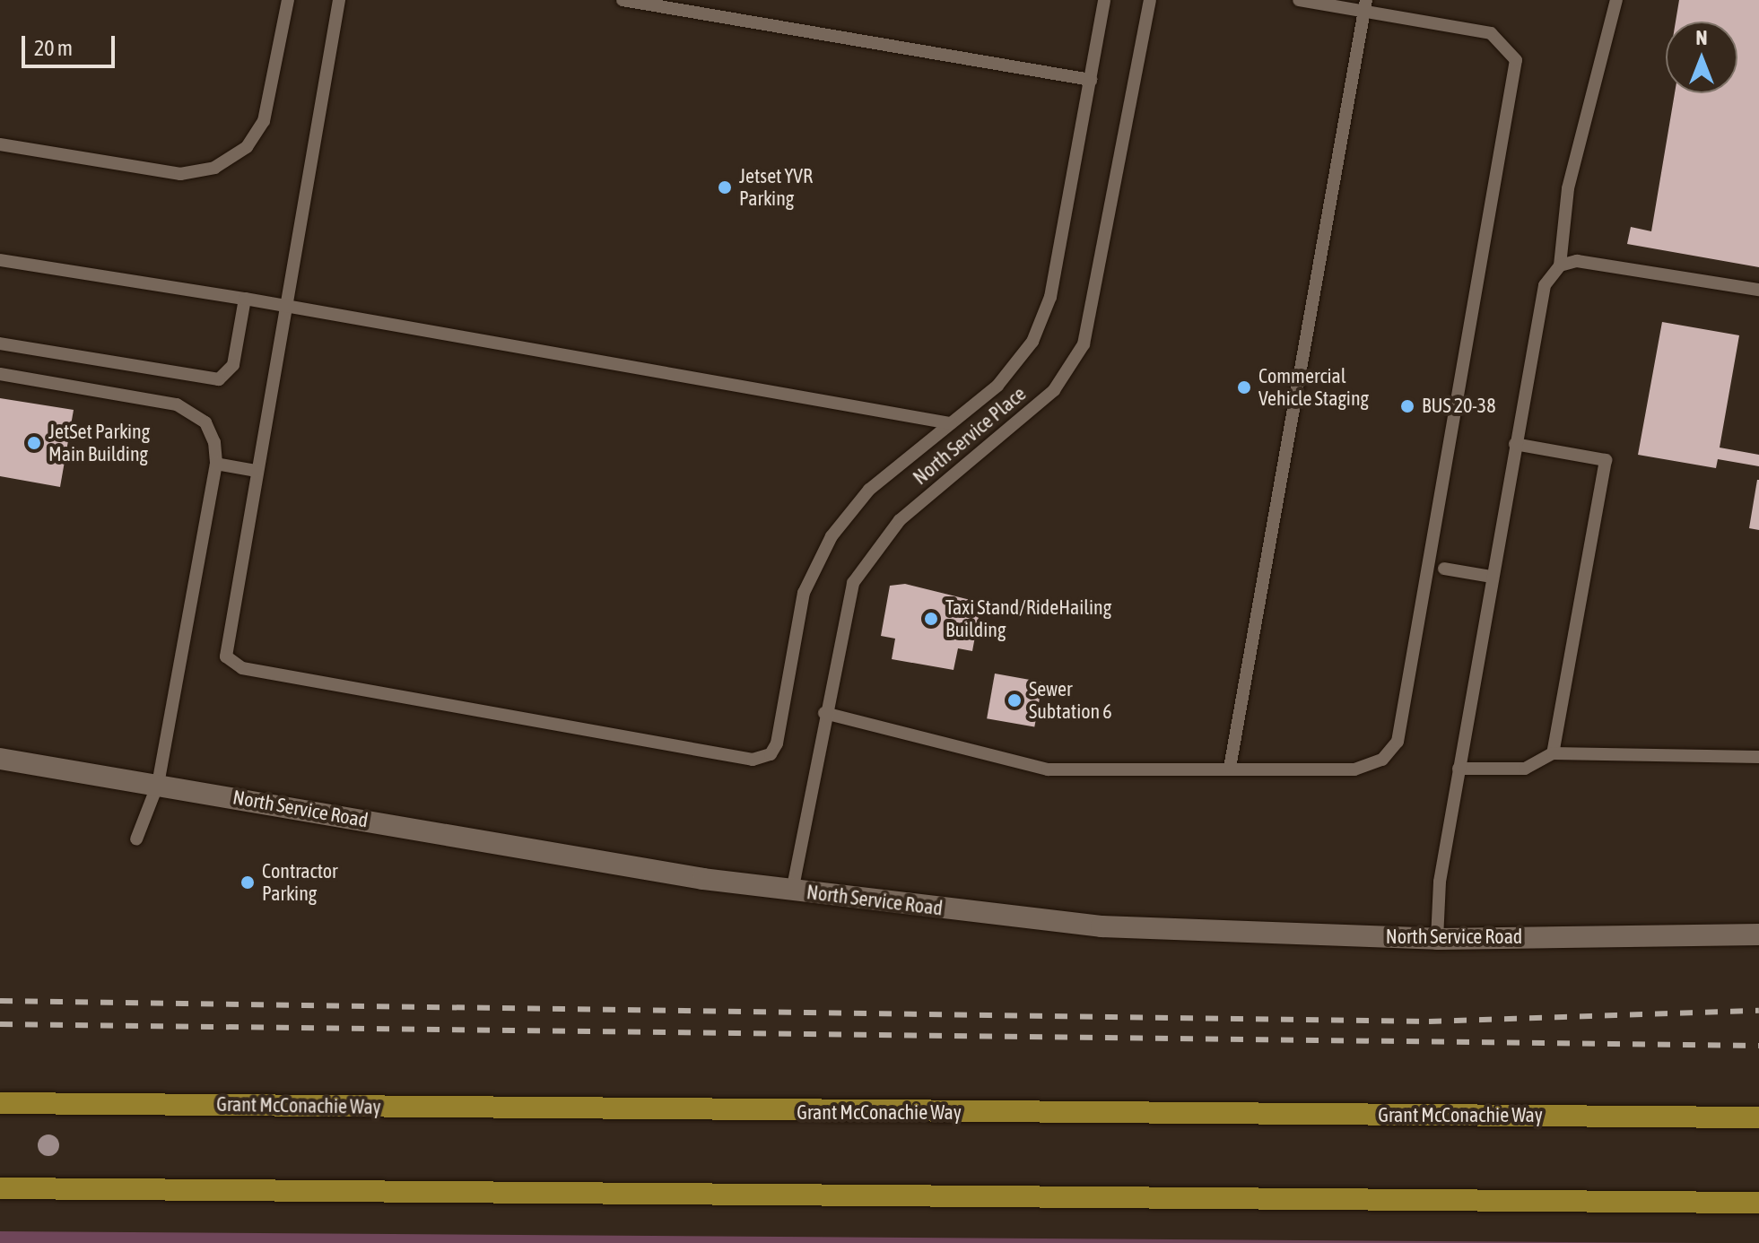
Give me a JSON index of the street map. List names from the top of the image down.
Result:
{
  "streets": {
    "main road": ["Grant McConachie Way"],
    "street": ["North Service Road"],
    "lane": ["North Service Place"]
  },
  "crossings": [
    ["North Service Place", "North Service Road"]
  ],
  "places": [
    "Jetset YVR Parking",
    "Commercial Vehicle Staging",
    "BUS 20-38",
    "JetSet Parking Main Building",
    "Taxi Stand/RideHailing Building",
    "Sewer Subtation 6",
    "Contractor Parking"
  ],
  "scale_bar": "20 m",
  "north": "top"
}
